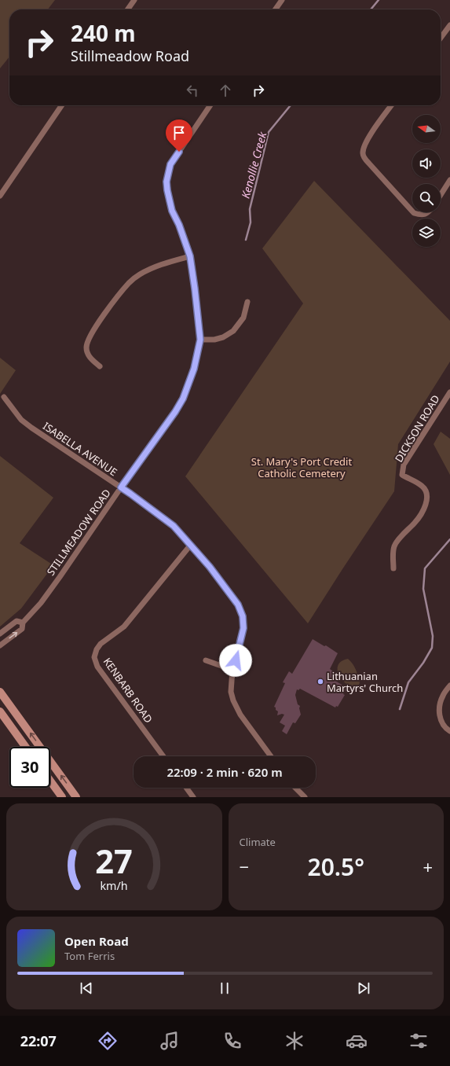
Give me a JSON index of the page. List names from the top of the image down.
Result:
{
  "streets": {
    "street": [
      "DICKSON ROAD",
      "ISABELLA AVENUE",
      "STILLMEADOW ROAD",
      "KENBARB ROAD"
    ]
  },
  "crossings": [
    ["ISABELLA AVENUE", "STILLMEADOW ROAD"],
    ["ISABELLA AVENUE", "KENBARB ROAD"]
  ],
  "water": ["Kenollie Creek"],
  "parks": ["St. Mary's Port Credit Catholic Cemetery"],
  "places": ["Lithuanian Martyrs' Church"],
  "north": "left",
  "page": {
    "turn": ["240 m", "Stillmeadow Road"],
    "limit": "30",
    "trip": "22:09 · 2 min · 620 m",
    "tile": "Climate",
    "heat": ["−", "20.5°", "+"],
    "song": ["Open Road", "Tom Ferris"],
    "tabs": "22:07",
    "gauge": ["27", "km/h"]
  }
}
